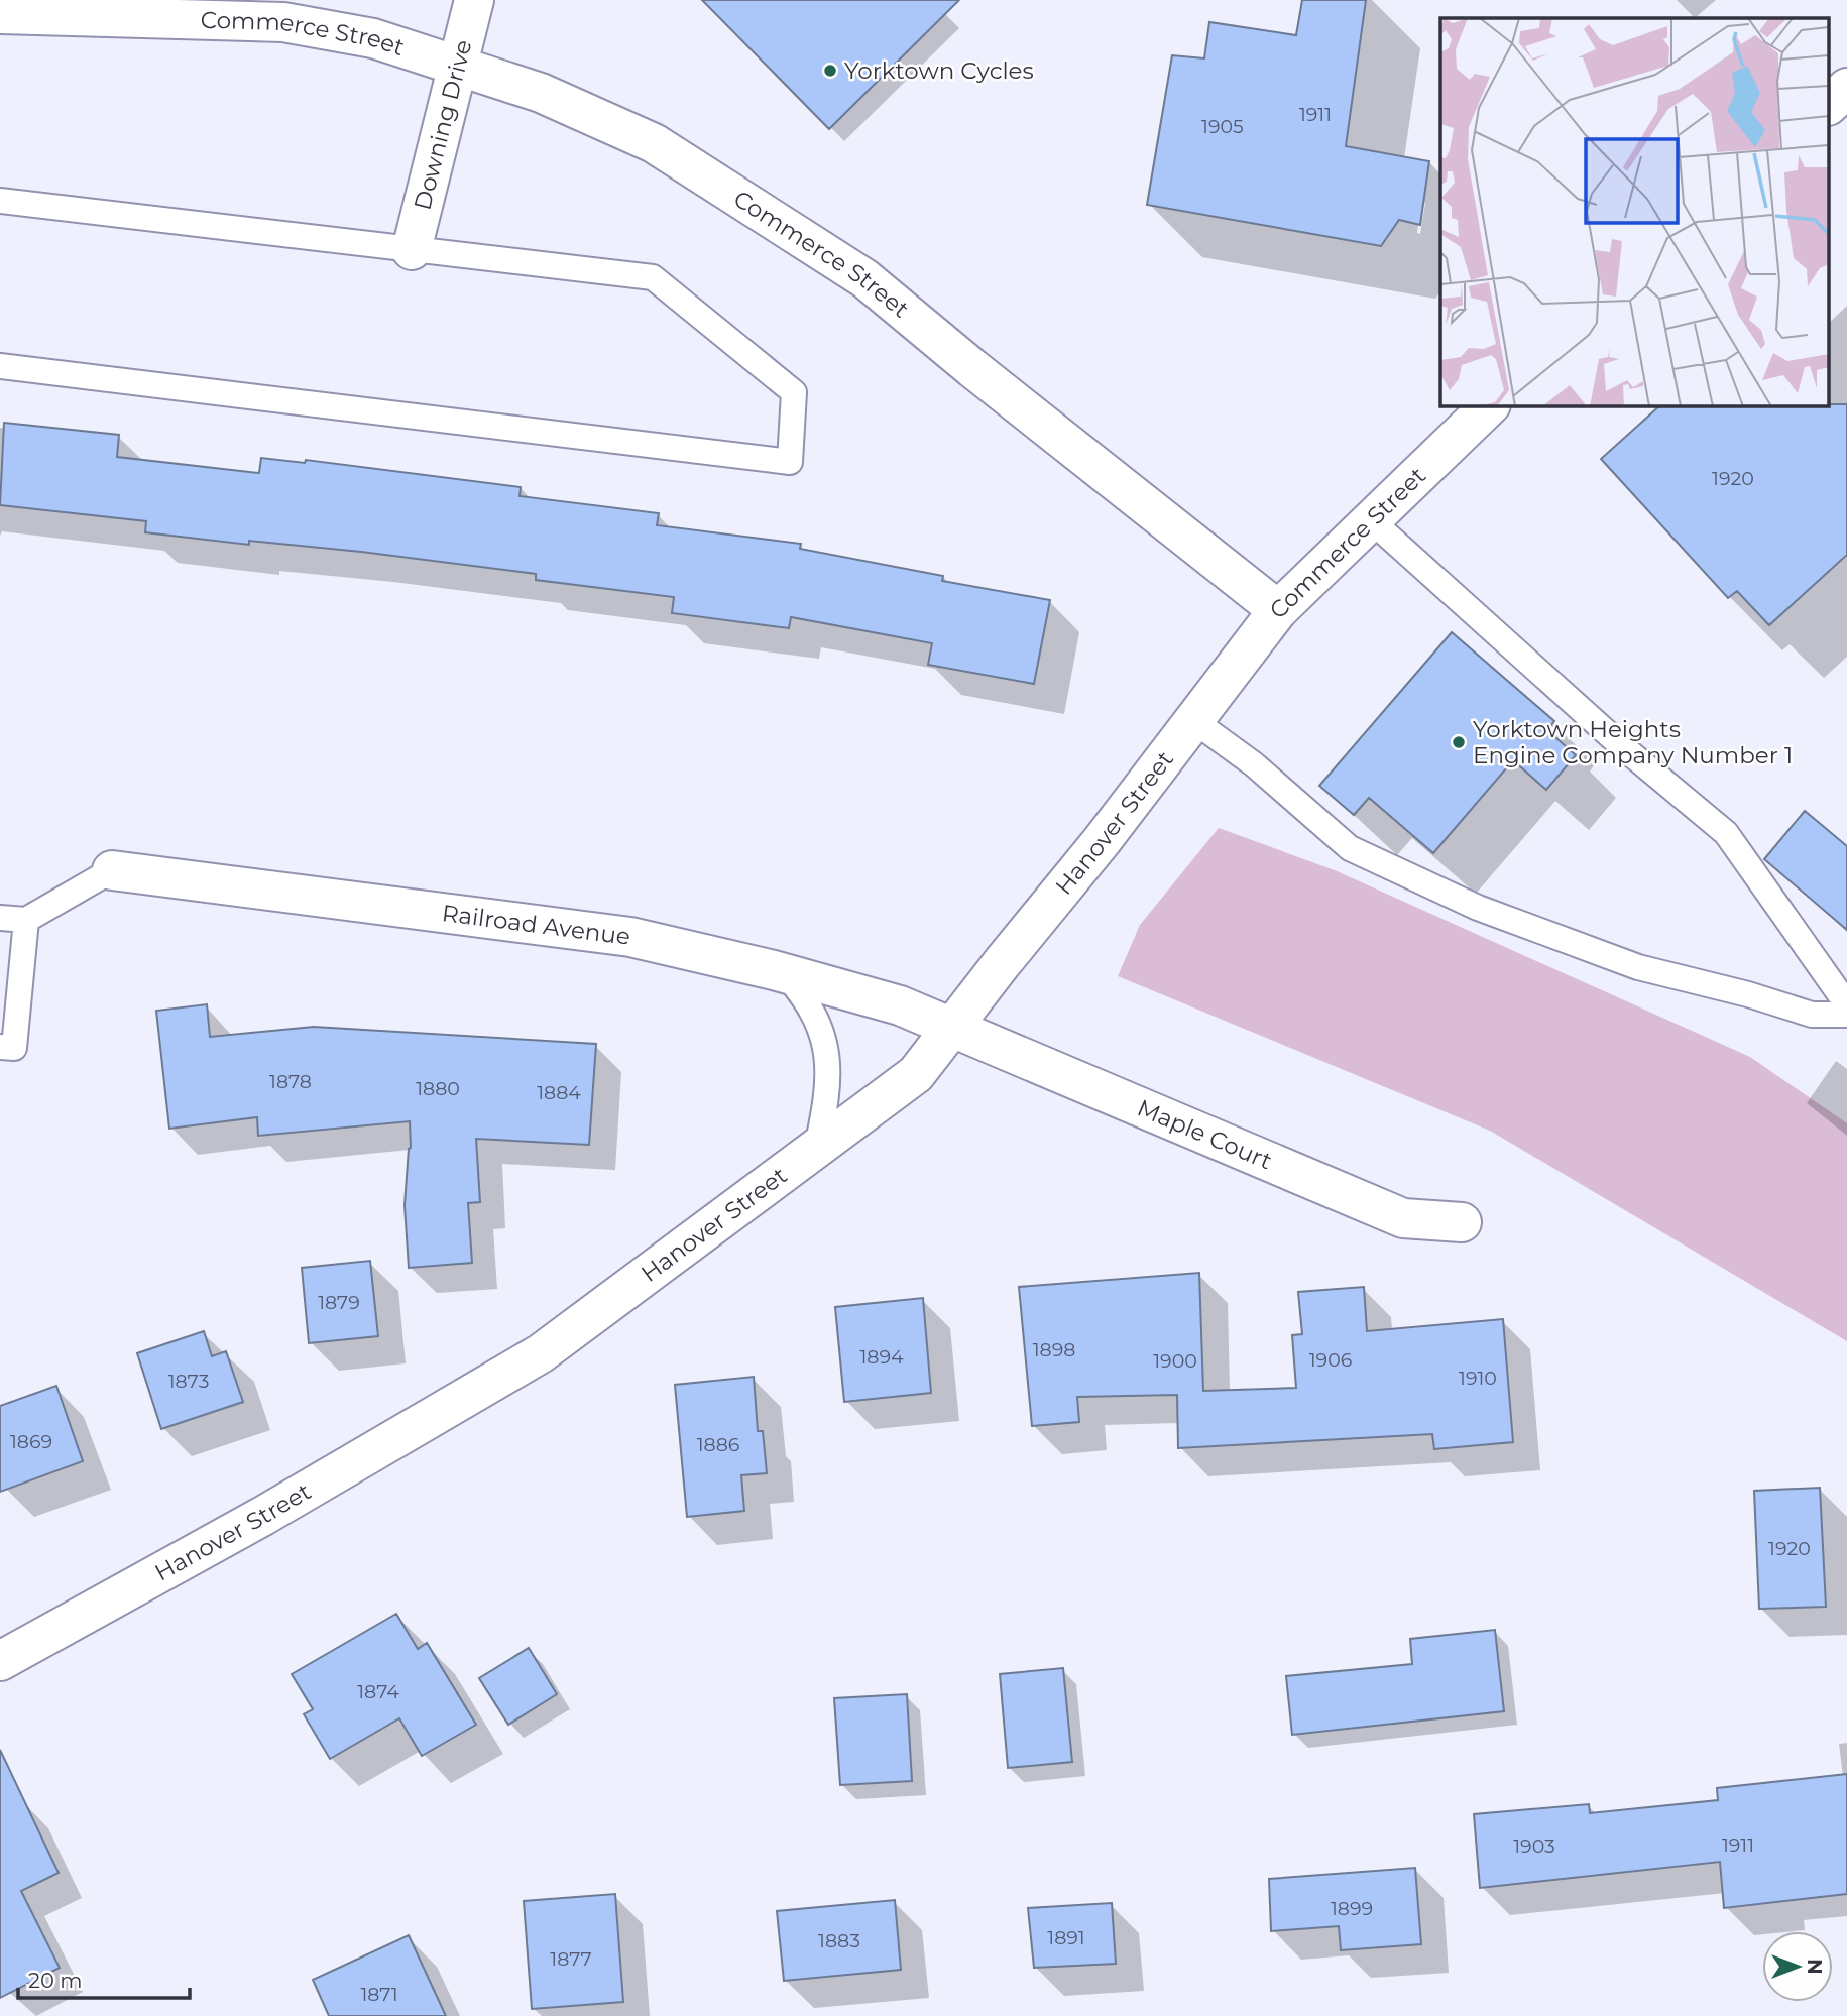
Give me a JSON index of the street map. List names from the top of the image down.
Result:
{
  "streets": {
    "street": [
      "Commerce Street",
      "Downing Drive",
      "Hanover Street",
      "Railroad Avenue",
      "Maple Court"
    ]
  },
  "crossings": [
    ["Commerce Street", "Downing Drive"],
    ["Commerce Street", "Hanover Street"],
    ["Hanover Street", "Railroad Avenue"],
    ["Hanover Street", "Maple Court"],
    ["Railroad Avenue", "Maple Court"]
  ],
  "places": ["Yorktown Cycles", "Yorktown Heights Engine Company Number 1"],
  "house_numbers": [
    "1911",
    "1905",
    "1920",
    "1878",
    "1880",
    "1884",
    "1879",
    "1898",
    "1894",
    "1906",
    "1900",
    "1910",
    "1873",
    "1869",
    "1886",
    "1920",
    "1874",
    "1911",
    "1903",
    "1899",
    "1891",
    "1883",
    "1877",
    "1871"
  ],
  "scale_bar": "20 m",
  "north": "right"
}
